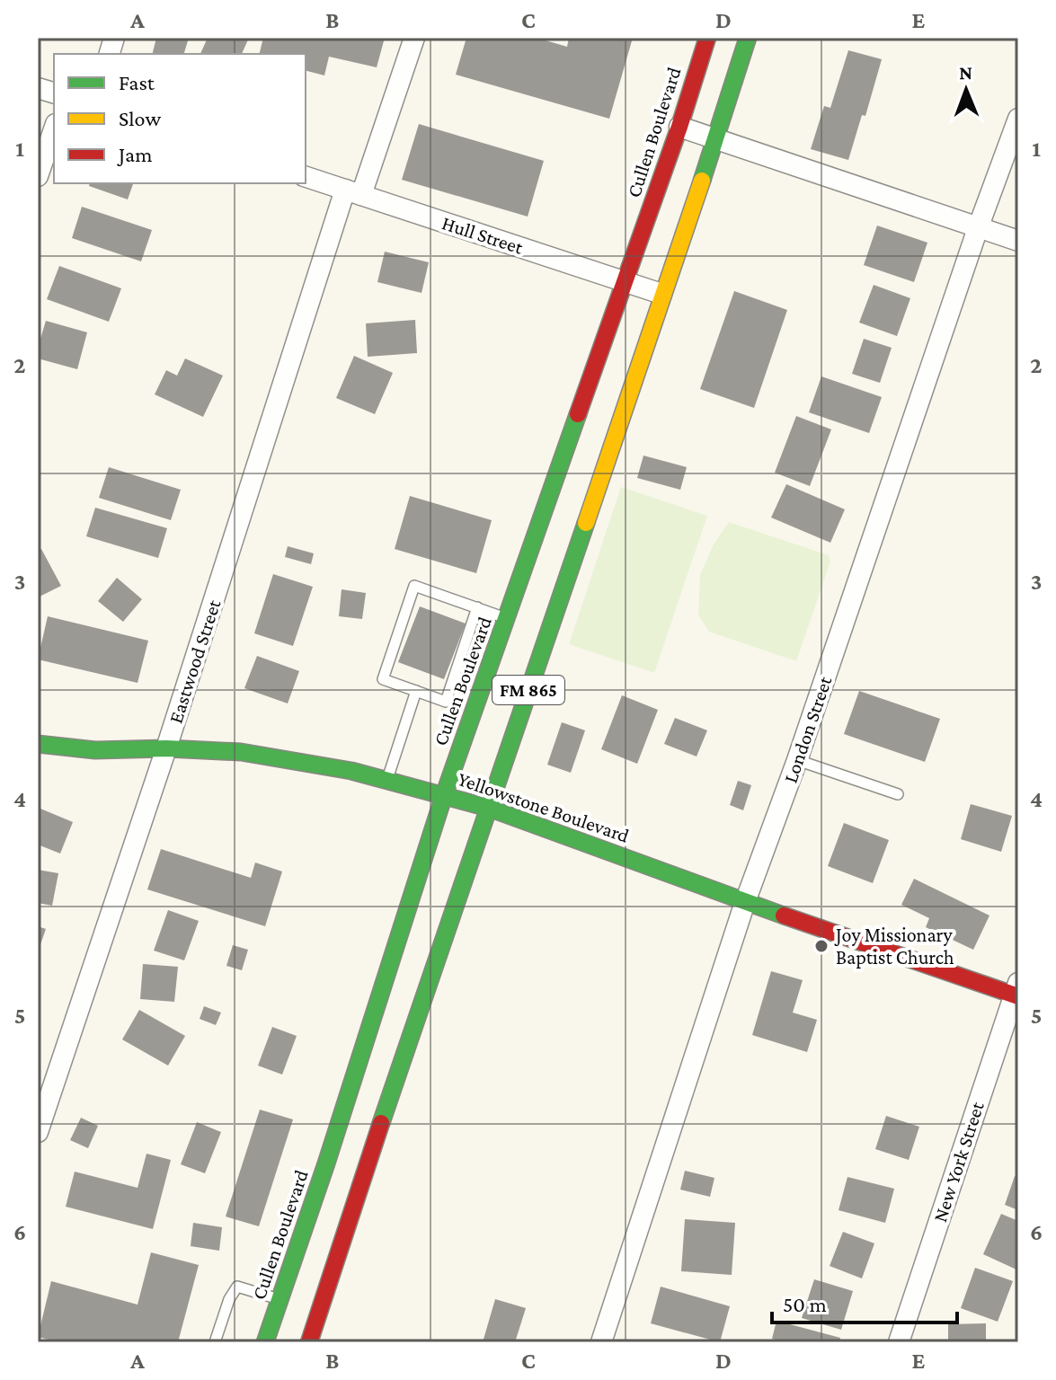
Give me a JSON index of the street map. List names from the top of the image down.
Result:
{
  "streets": {
    "main road": ["Cullen Boulevard", "FM 865", "Yellowstone Boulevard"],
    "street": [
      "Hull Street",
      "Eastwood Street",
      "London Street",
      "New York Street"
    ]
  },
  "crossings": [
    ["Cullen Boulevard", "Hull Street"],
    ["Cullen Boulevard", "Yellowstone Boulevard"],
    ["Hull Street", "Eastwood Street"],
    ["Eastwood Street", "Yellowstone Boulevard"],
    ["London Street", "Yellowstone Boulevard"],
    ["Yellowstone Boulevard", "New York Street"]
  ],
  "places": ["Joy Missionary Baptist Church"],
  "legend": ["Fast", "Slow", "Jam"],
  "scale_bar": "50 m",
  "north": "top",
  "grid": {
    "columns": [
      "A",
      "B",
      "C",
      "D",
      "E"
    ],
    "rows": [
      "1",
      "2",
      "3",
      "4",
      "5",
      "6"
    ]
  }
}
